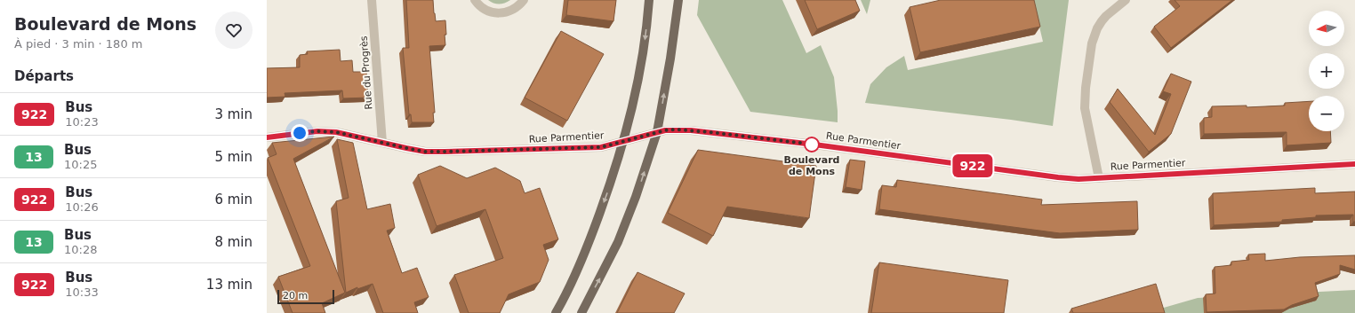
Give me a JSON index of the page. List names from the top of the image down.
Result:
{
  "streets": {
    "street": ["Rue du Progrès", "Rue Parmentier"]
  },
  "crossings": [
    ["Rue du Progrès", "Rue Parmentier"]
  ],
  "places": ["Boulevard de Mons"],
  "lines": ["bus line 922"],
  "scale_bar": "20 m",
  "north": "left",
  "page": {
    "heading": [
      ["Boulevard de Mons", "À pied · 3 min · 180 m"],
      "Départs"
    ],
    "on_map": "922",
    "map_buttons": ["+", "−"],
    "list": [
      {
        "mark": "922",
        "name": "Bus",
        "note": "10:23",
        "value": "3 min"
      },
      {
        "mark": "13",
        "name": "Bus",
        "note": "10:25",
        "value": "5 min"
      },
      {
        "mark": "922",
        "name": "Bus",
        "note": "10:26",
        "value": "6 min"
      },
      {
        "mark": "13",
        "name": "Bus",
        "note": "10:28",
        "value": "8 min"
      },
      {
        "mark": "922",
        "name": "Bus",
        "note": "10:33",
        "value": "13 min"
      }
    ],
    "scale": "20 m"
  }
}
